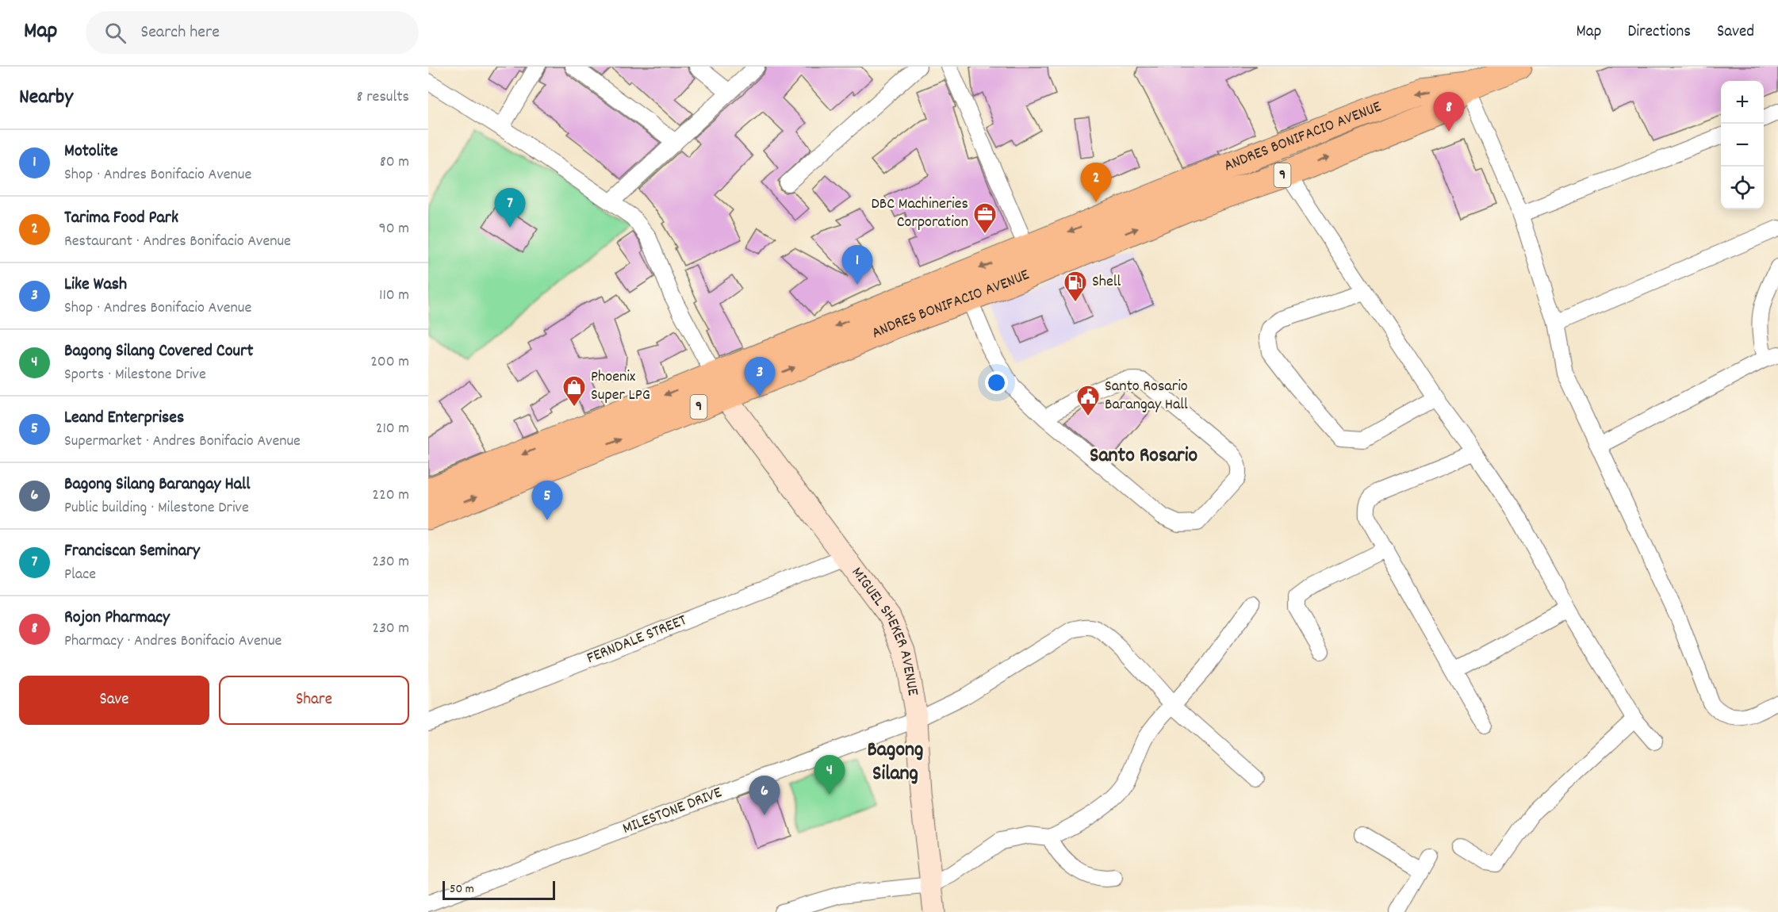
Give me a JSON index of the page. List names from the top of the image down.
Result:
{
  "streets": {
    "highway": ["ANDRES BONIFACIO AVENUE", "9"],
    "street": ["MIGUEL SHEKER AVENUE", "FERNDALE STREET", "MILESTONE DRIVE"]
  },
  "crossings": [
    ["ANDRES BONIFACIO AVENUE", "MIGUEL SHEKER AVENUE"],
    ["MIGUEL SHEKER AVENUE", "FERNDALE STREET"],
    ["MIGUEL SHEKER AVENUE", "MILESTONE DRIVE"]
  ],
  "districts": ["Santo Rosario", "Bagong Silang"],
  "places": {
    "office": ["DBC Machineries Corporation"],
    "fuel station": ["Shell"],
    "shop": ["Phoenix Super LPG"],
    "public building": ["Santo Rosario Barangay Hall"]
  },
  "scale_bar": "50 m",
  "page": {
    "header": "Map",
    "search": "Search here",
    "nav": ["Map", "Directions", "Saved"],
    "heading": ["Nearby", "8 results"],
    "map_buttons": ["+", "−"],
    "pins": [
      "8",
      "2",
      "7",
      "1",
      "3",
      "5",
      "4",
      "6"
    ],
    "list": [
      {
        "mark": "1",
        "name": "Motolite",
        "note": "Shop · Andres Bonifacio Avenue",
        "value": "80 m"
      },
      {
        "mark": "2",
        "name": "Tarima Food Park",
        "note": "Restaurant · Andres Bonifacio Avenue",
        "value": "90 m"
      },
      {
        "mark": "3",
        "name": "Like Wash",
        "note": "Shop · Andres Bonifacio Avenue",
        "value": "110 m"
      },
      {
        "mark": "4",
        "name": "Bagong Silang Covered Court",
        "note": "Sports · Milestone Drive",
        "value": "200 m"
      },
      {
        "mark": "5",
        "name": "Leand Enterprises",
        "note": "Supermarket · Andres Bonifacio Avenue",
        "value": "210 m"
      },
      {
        "mark": "6",
        "name": "Bagong Silang Barangay Hall",
        "note": "Public building · Milestone Drive",
        "value": "220 m"
      },
      {
        "mark": "7",
        "name": "Franciscan Seminary",
        "note": "Place",
        "value": "230 m"
      },
      {
        "mark": "8",
        "name": "Rojon Pharmacy",
        "note": "Pharmacy · Andres Bonifacio Avenue",
        "value": "230 m"
      }
    ],
    "buttons": ["Save", "Share"],
    "scale": "50 m"
  }
}
